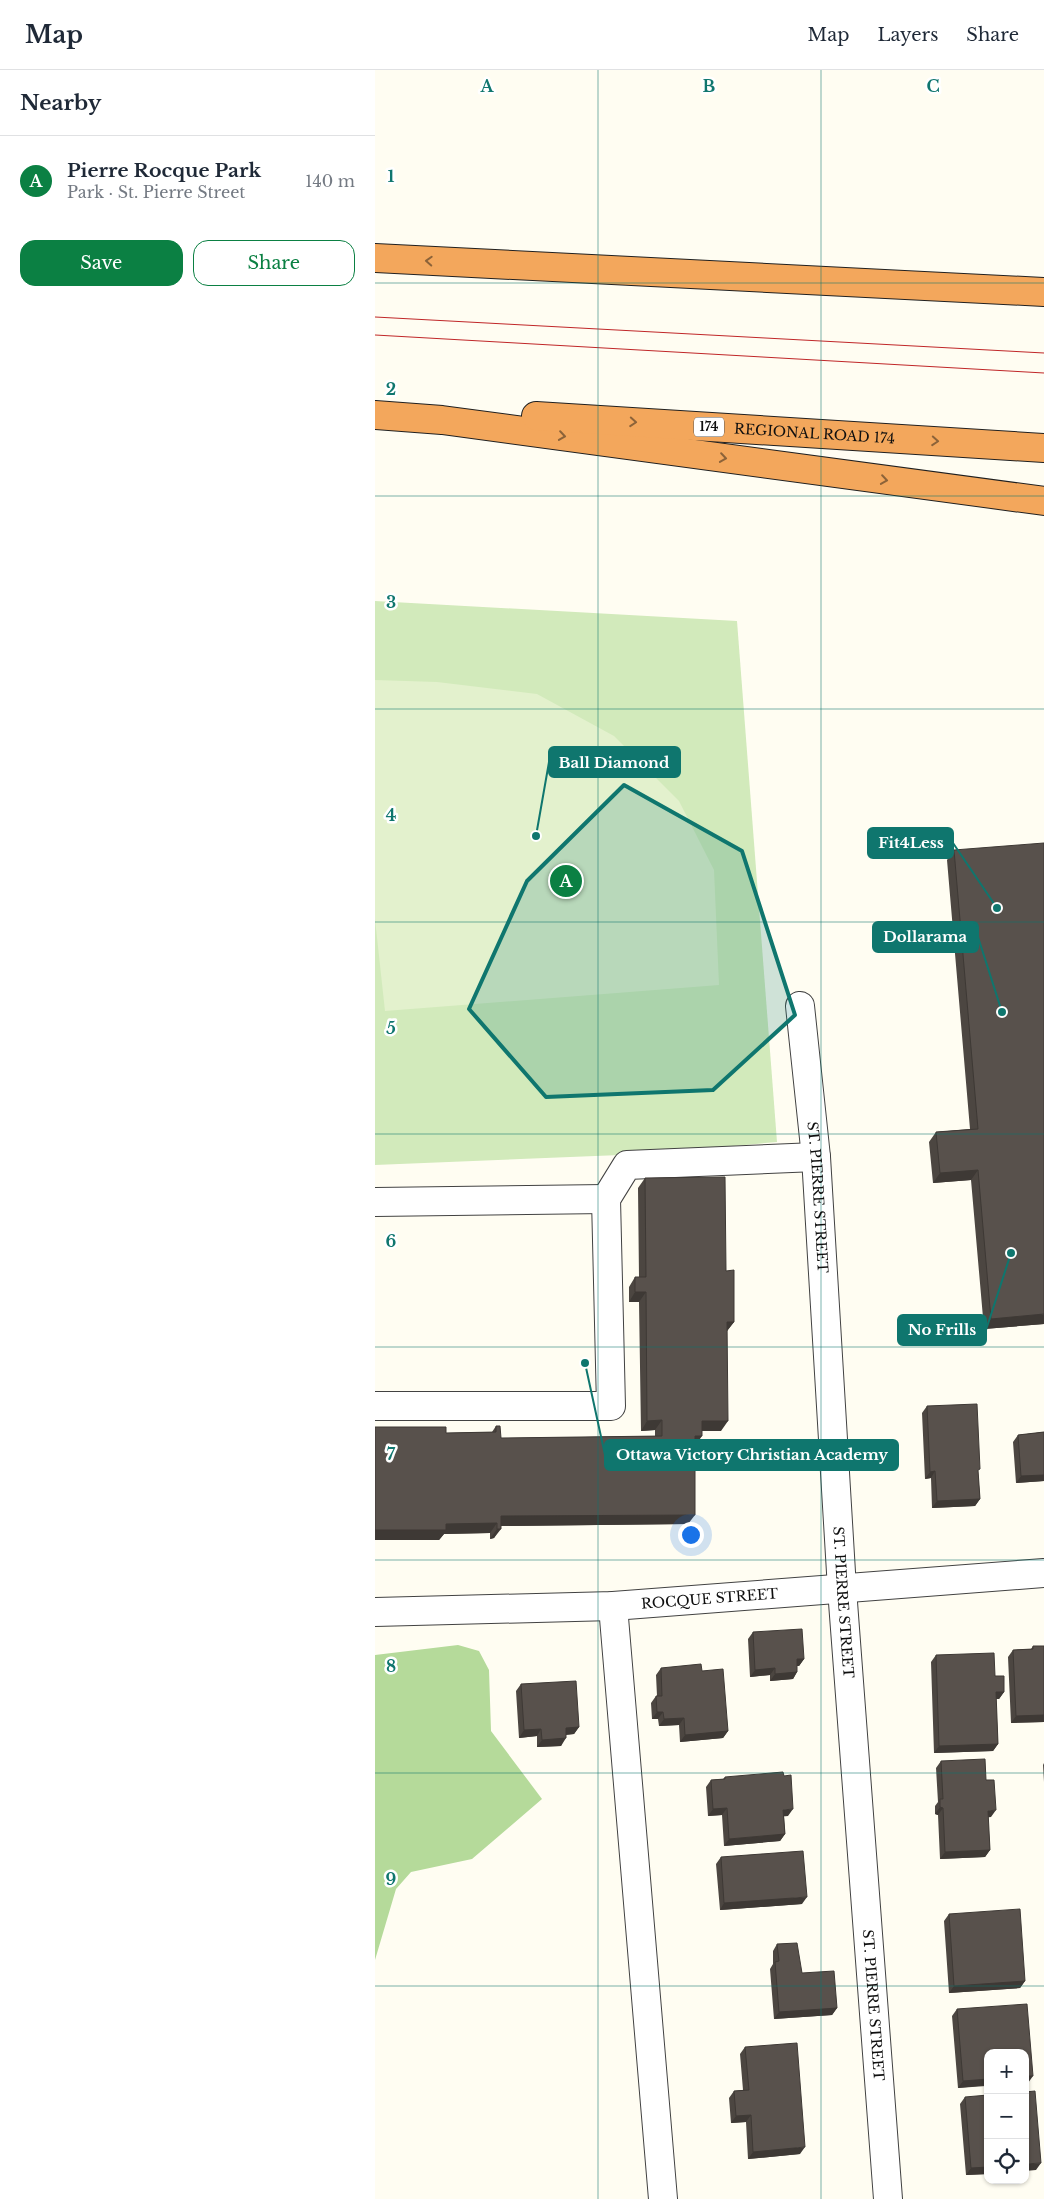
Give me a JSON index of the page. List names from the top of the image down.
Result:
{
  "streets": {
    "highway": ["174", "REGIONAL ROAD 174"],
    "street": ["ST. PIERRE STREET", "ROCQUE STREET"]
  },
  "crossings": [
    ["ST. PIERRE STREET", "ROCQUE STREET"]
  ],
  "places": [
    "Ball Diamond",
    "Fit4Less",
    "Dollarama",
    "No Frills",
    "Ottawa Victory Christian Academy"
  ],
  "page": {
    "header": "Map",
    "nav": ["Map", "Layers", "Share"],
    "heading": "Nearby",
    "list": [
      {
        "mark": "A",
        "name": "Pierre Rocque Park",
        "note": "Park · St. Pierre Street",
        "value": "140 m"
      }
    ],
    "buttons": ["Save", "Share"],
    "pins": "A",
    "map_buttons": ["+", "−"]
  },
  "grid": {
    "columns": ["A", "B", "C"],
    "rows": [
      "1",
      "2",
      "3",
      "4",
      "5",
      "6",
      "7",
      "8",
      "9"
    ]
  }
}
